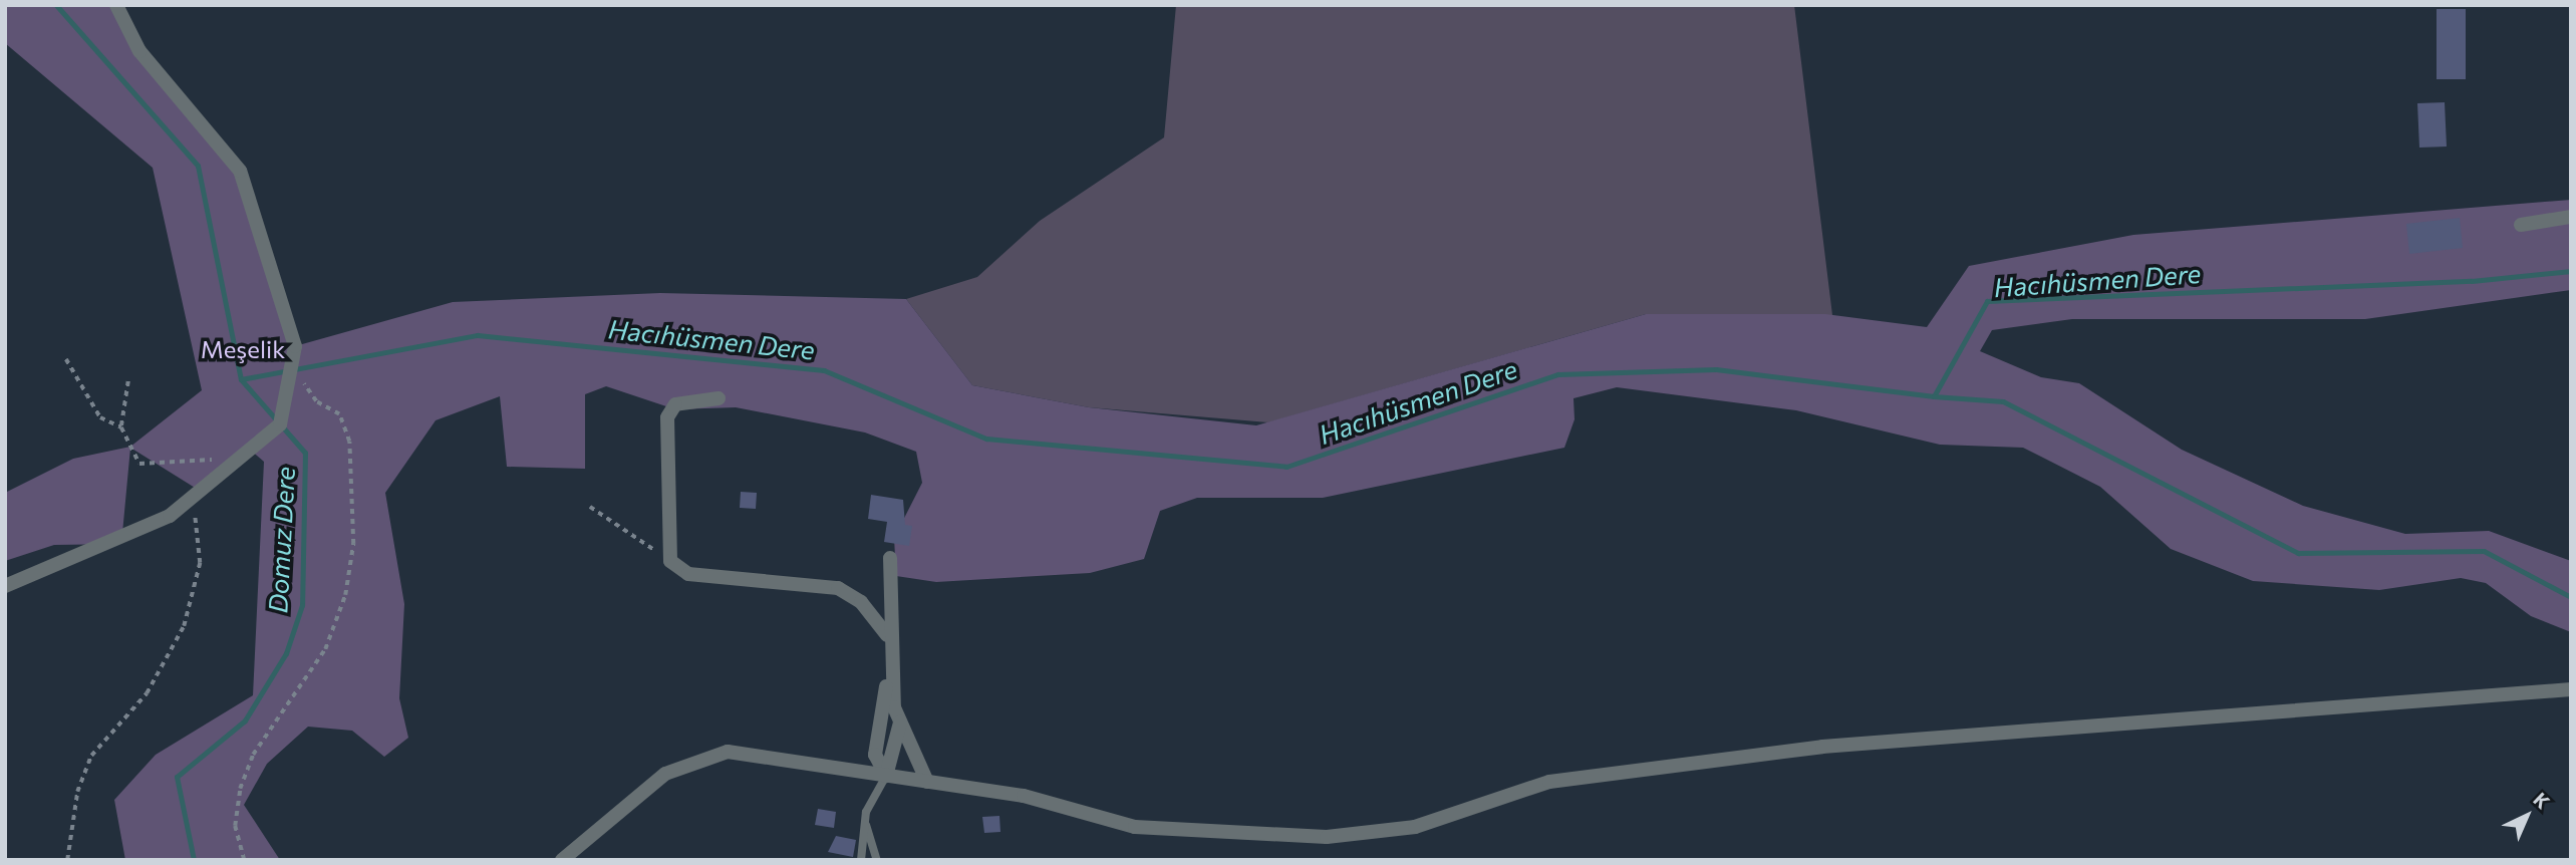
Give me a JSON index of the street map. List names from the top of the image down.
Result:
{
  "water": ["Hacıhüsmen Dere", "Domuz Dere"],
  "parks": ["Meşelik"],
  "north": "top right"
}
